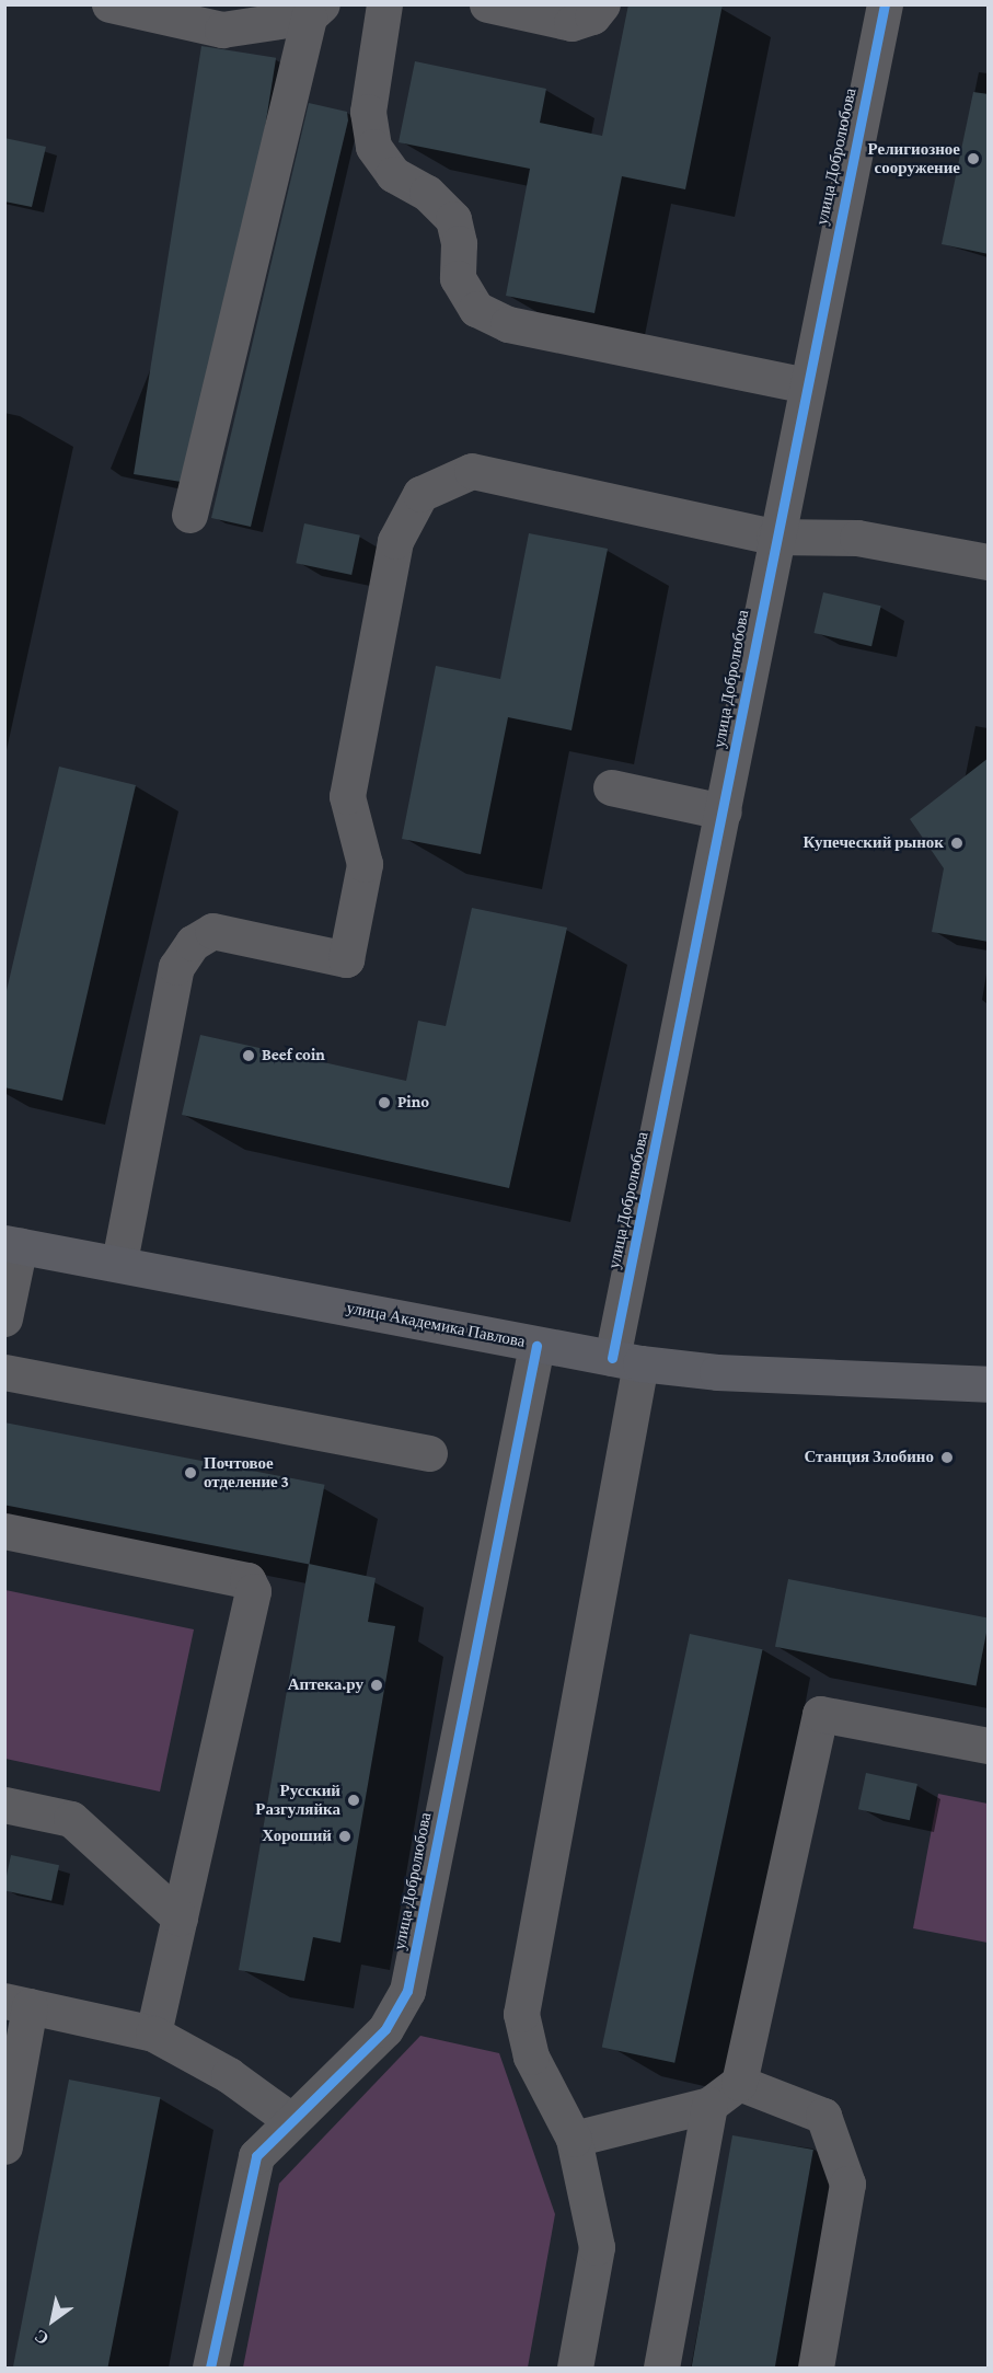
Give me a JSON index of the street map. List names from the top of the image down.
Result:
{
  "streets": {
    "main road": ["улица Академика Павлова"],
    "street": ["улица Добролюбова"]
  },
  "crossings": [
    ["улица Добролюбова", "улица Академика Павлова"]
  ],
  "places": [
    "Религиозное сооружение",
    "Купеческий рынок",
    "Beef coin",
    "Pino",
    "Станция Злобино",
    "Почтовое отделение 3",
    "Аптека.ру",
    "Русский Разгуляйка",
    "Хороший"
  ],
  "north": "bottom left"
}
